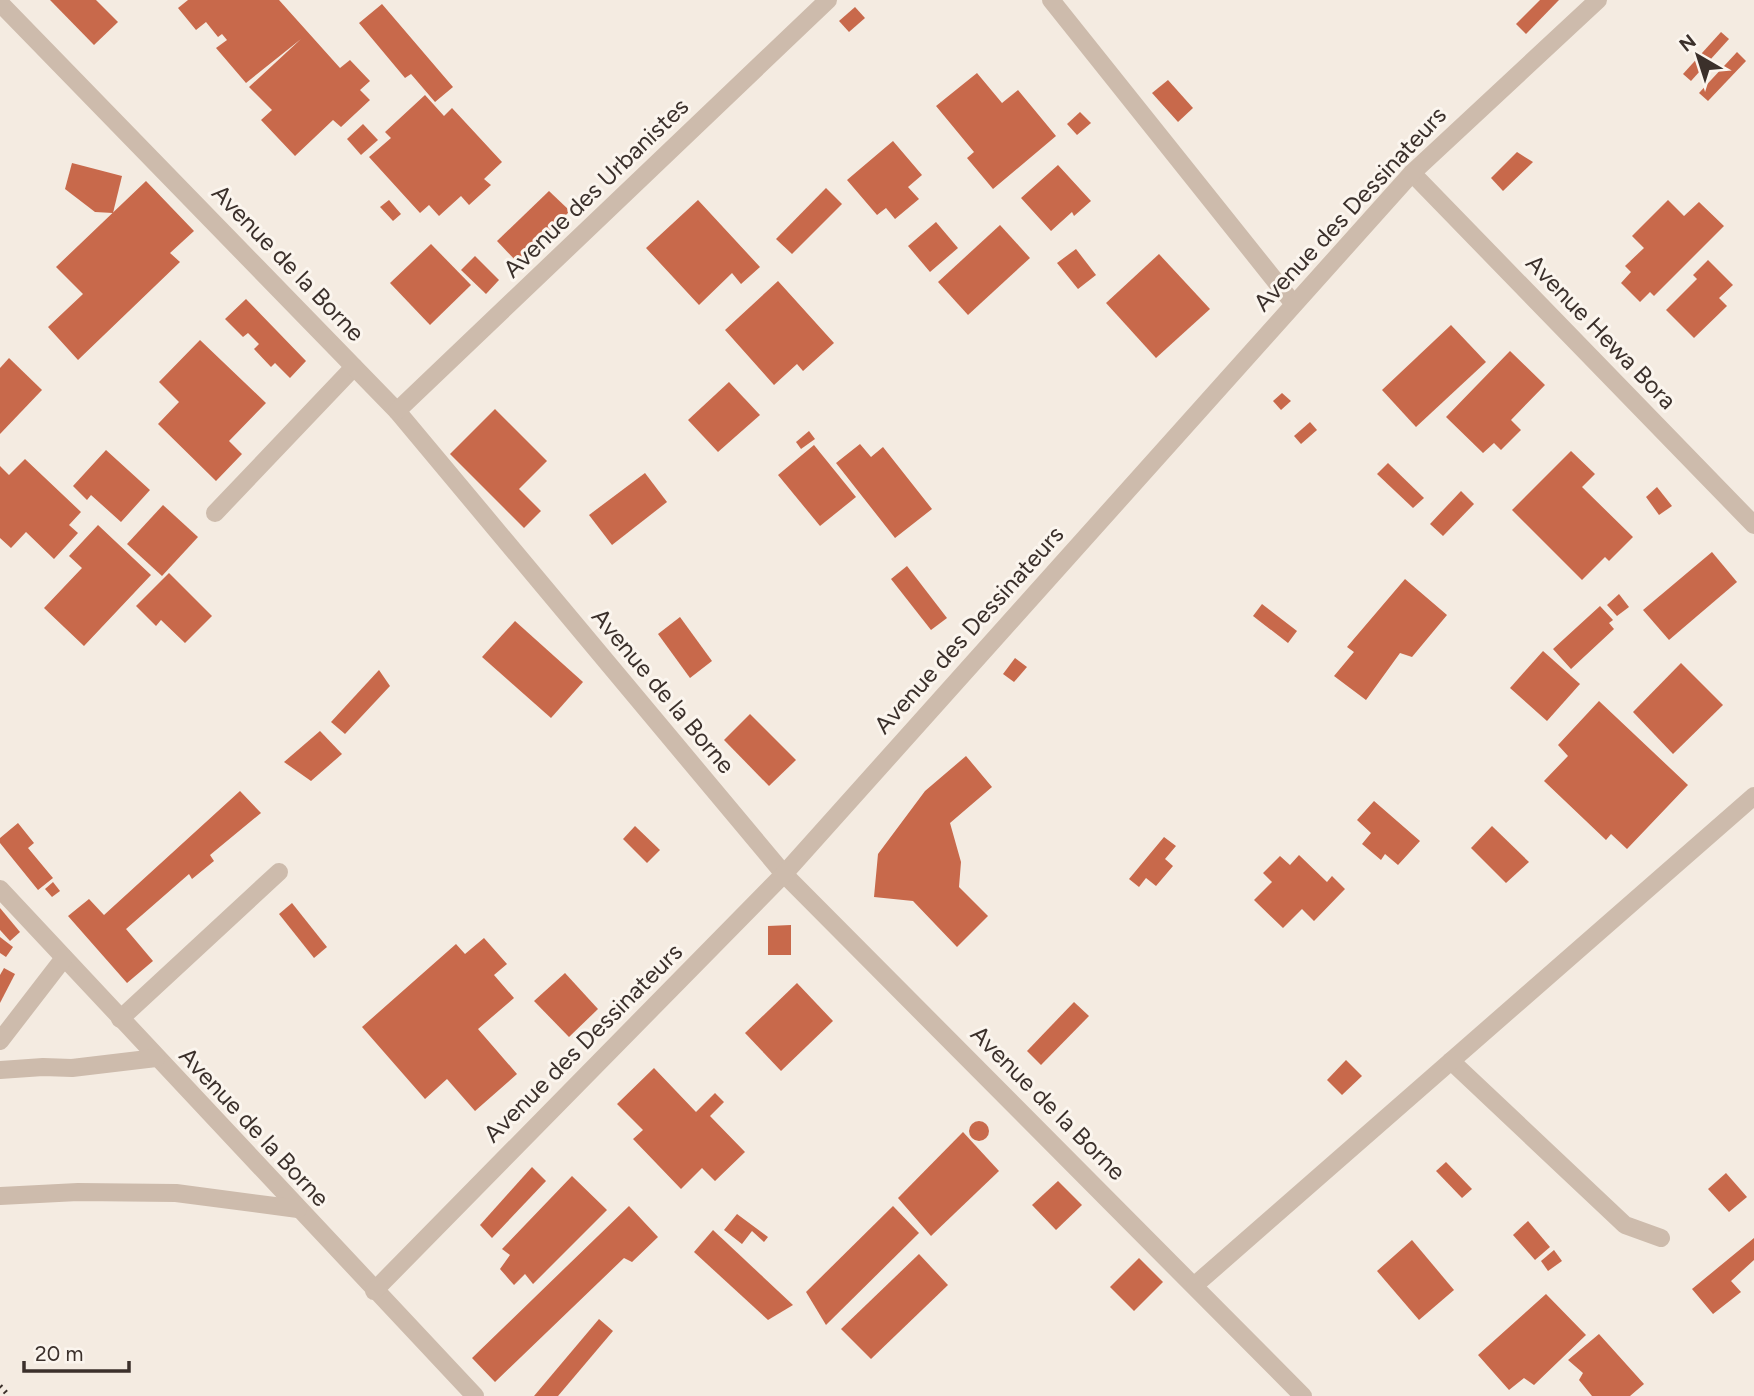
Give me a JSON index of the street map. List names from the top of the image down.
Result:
{
  "streets": {
    "street": [
      "Avenue des Urbanistes",
      "Avenue des Dessinateurs",
      "Avenue de la Borne",
      "Avenue Hewa Bora"
    ]
  },
  "crossings": [
    ["Avenue des Urbanistes", "Avenue de la Borne"],
    ["Avenue des Dessinateurs", "Avenue de la Borne"],
    ["Avenue des Dessinateurs", "Avenue Hewa Bora"]
  ],
  "scale_bar": "20 m",
  "north": "top left"
}
